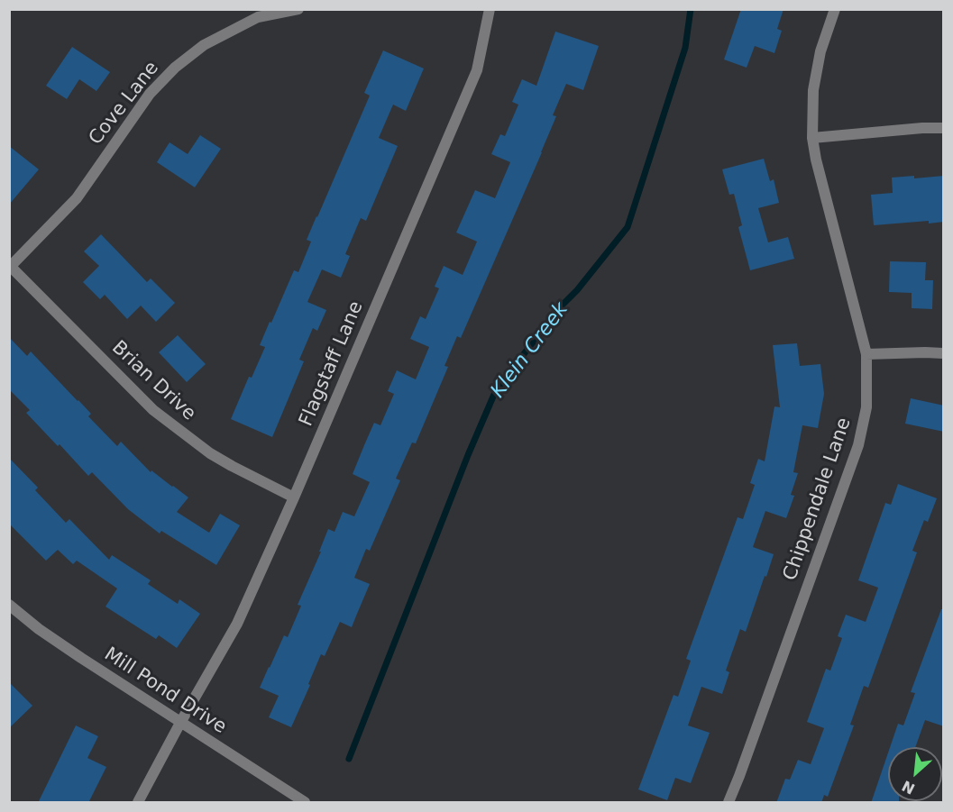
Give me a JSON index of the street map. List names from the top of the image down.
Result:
{
  "streets": {
    "street": [
      "Cove Lane",
      "Flagstaff Lane",
      "Brian Drive",
      "Chippendale Lane",
      "Mill Pond Drive"
    ]
  },
  "crossings": [
    ["Cove Lane", "Brian Drive"],
    ["Flagstaff Lane", "Brian Drive"],
    ["Flagstaff Lane", "Mill Pond Drive"]
  ],
  "water": ["Klein Creek"],
  "north": "bottom left"
}
